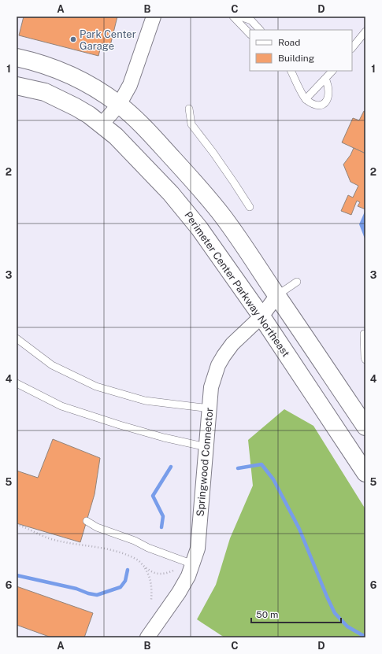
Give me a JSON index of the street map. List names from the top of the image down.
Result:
{
  "streets": {
    "main road": ["Perimeter Center Parkway Northeast"],
    "street": ["Springwood Connector"]
  },
  "crossings": [
    ["Perimeter Center Parkway Northeast", "Springwood Connector"]
  ],
  "places": ["Park Center Garage"],
  "legend": ["Road", "Building"],
  "scale_bar": "50 m",
  "grid": {
    "columns": [
      "A",
      "B",
      "C",
      "D"
    ],
    "rows": [
      "1",
      "2",
      "3",
      "4",
      "5",
      "6"
    ]
  }
}
